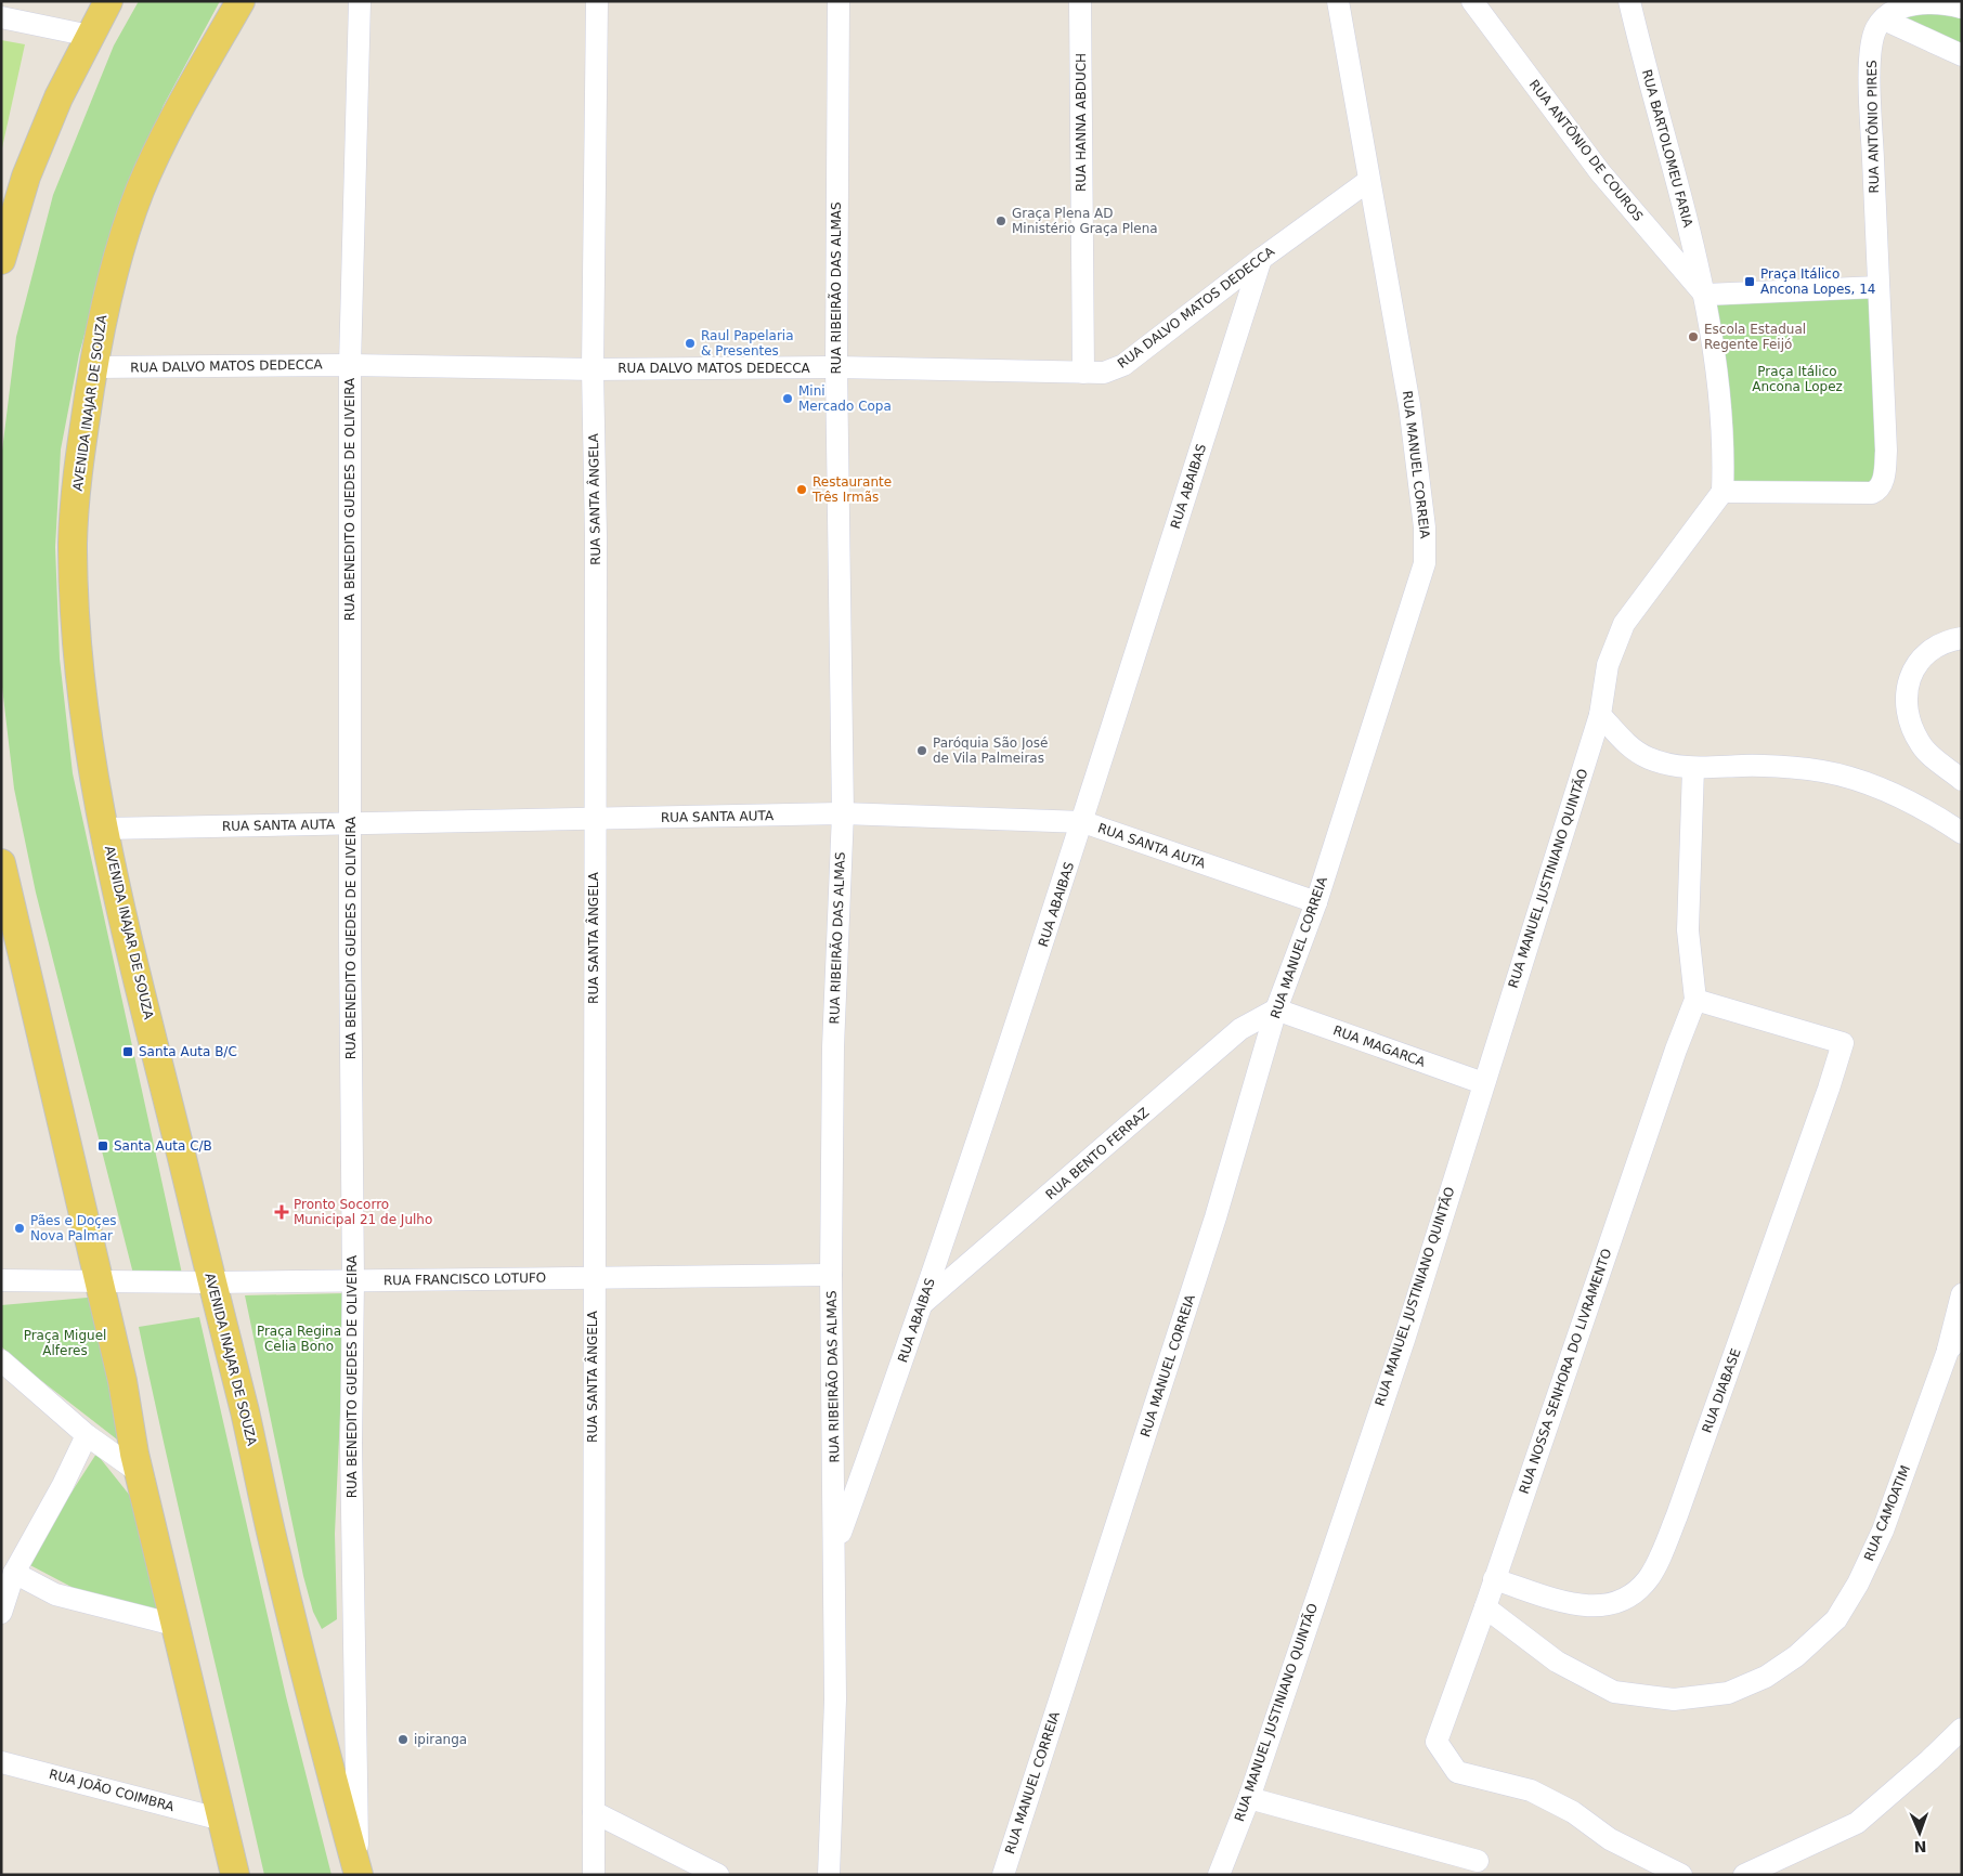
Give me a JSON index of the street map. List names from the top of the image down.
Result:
{
  "streets": {
    "main road": ["AVENIDA INAJAR DE SOUZA"],
    "street": [
      "RUA HANNA ABDUCH",
      "RUA ANTÔNIO PIRES",
      "RUA BARTOLOMEU FARIA",
      "RUA ANTÔNIO DE COUROS",
      "RUA RIBEIRÃO DAS ALMAS",
      "RUA DALVO MATOS DEDECCA",
      "RUA MANUEL CORREIA",
      "RUA ABAIBAS",
      "RUA BENEDITO GUEDES DE OLIVEIRA",
      "RUA SANTA ÂNGELA",
      "RUA SANTA AUTA",
      "RUA MANUEL JUSTINIANO QUINTÃO",
      "RUA MAGARCA",
      "RUA BENTO FERRAZ",
      "RUA FRANCISCO LOTUFO",
      "RUA NOSSA SENHORA DO LIVRAMENTO",
      "RUA DIABASE",
      "RUA CAMOATIM",
      "RUA JOÃO COIMBRA"
    ]
  },
  "crossings": [
    ["RUA HANNA ABDUCH", "RUA DALVO MATOS DEDECCA"],
    ["RUA BARTOLOMEU FARIA", "RUA ANTÔNIO DE COUROS"],
    ["RUA RIBEIRÃO DAS ALMAS", "RUA DALVO MATOS DEDECCA"],
    ["RUA RIBEIRÃO DAS ALMAS", "RUA ABAIBAS"],
    ["RUA RIBEIRÃO DAS ALMAS", "RUA SANTA AUTA"],
    ["RUA RIBEIRÃO DAS ALMAS", "RUA FRANCISCO LOTUFO"],
    ["RUA DALVO MATOS DEDECCA", "AVENIDA INAJAR DE SOUZA"],
    ["RUA DALVO MATOS DEDECCA", "RUA MANUEL CORREIA"],
    ["RUA DALVO MATOS DEDECCA", "RUA ABAIBAS"],
    ["RUA DALVO MATOS DEDECCA", "RUA BENEDITO GUEDES DE OLIVEIRA"],
    ["RUA DALVO MATOS DEDECCA", "RUA SANTA ÂNGELA"],
    ["AVENIDA INAJAR DE SOUZA", "RUA BENEDITO GUEDES DE OLIVEIRA"],
    ["AVENIDA INAJAR DE SOUZA", "RUA SANTA AUTA"],
    ["AVENIDA INAJAR DE SOUZA", "RUA FRANCISCO LOTUFO"],
    ["RUA MANUEL CORREIA", "RUA SANTA AUTA"],
    ["RUA MANUEL CORREIA", "RUA MAGARCA"],
    ["RUA MANUEL CORREIA", "RUA BENTO FERRAZ"],
    ["RUA ABAIBAS", "RUA SANTA AUTA"],
    ["RUA ABAIBAS", "RUA BENTO FERRAZ"],
    ["RUA BENEDITO GUEDES DE OLIVEIRA", "RUA SANTA AUTA"],
    ["RUA BENEDITO GUEDES DE OLIVEIRA", "RUA FRANCISCO LOTUFO"],
    ["RUA SANTA ÂNGELA", "RUA SANTA AUTA"],
    ["RUA SANTA ÂNGELA", "RUA FRANCISCO LOTUFO"],
    ["RUA MANUEL JUSTINIANO QUINTÃO", "RUA MAGARCA"],
    ["RUA MAGARCA", "RUA BENTO FERRAZ"],
    ["RUA NOSSA SENHORA DO LIVRAMENTO", "RUA DIABASE"],
    ["RUA NOSSA SENHORA DO LIVRAMENTO", "RUA CAMOATIM"]
  ],
  "parks": ["Praça Itálico Ancona Lopez", "Praça Regina Celia Bono", "Praça Miguel Alferes"],
  "places": {
    "other": [
      "Graça Plena AD Ministério Graça Plena",
      "Escola Estadual Regente Feijó",
      "Raul Papelaria & Presentes",
      "Mini Mercado Copa",
      "Restaurante Três Irmãs",
      "Paróquia São José de Vila Palmeiras",
      "Pães e Doçes Nova Palmar",
      "ipiranga"
    ],
    "transit": ["Praça Itálico Ancona Lopes, 14", "Santa Auta B/C", "Santa Auta C/B"],
    "health": ["Pronto Socorro Municipal 21 de Julho"]
  },
  "north": "bottom"
}
